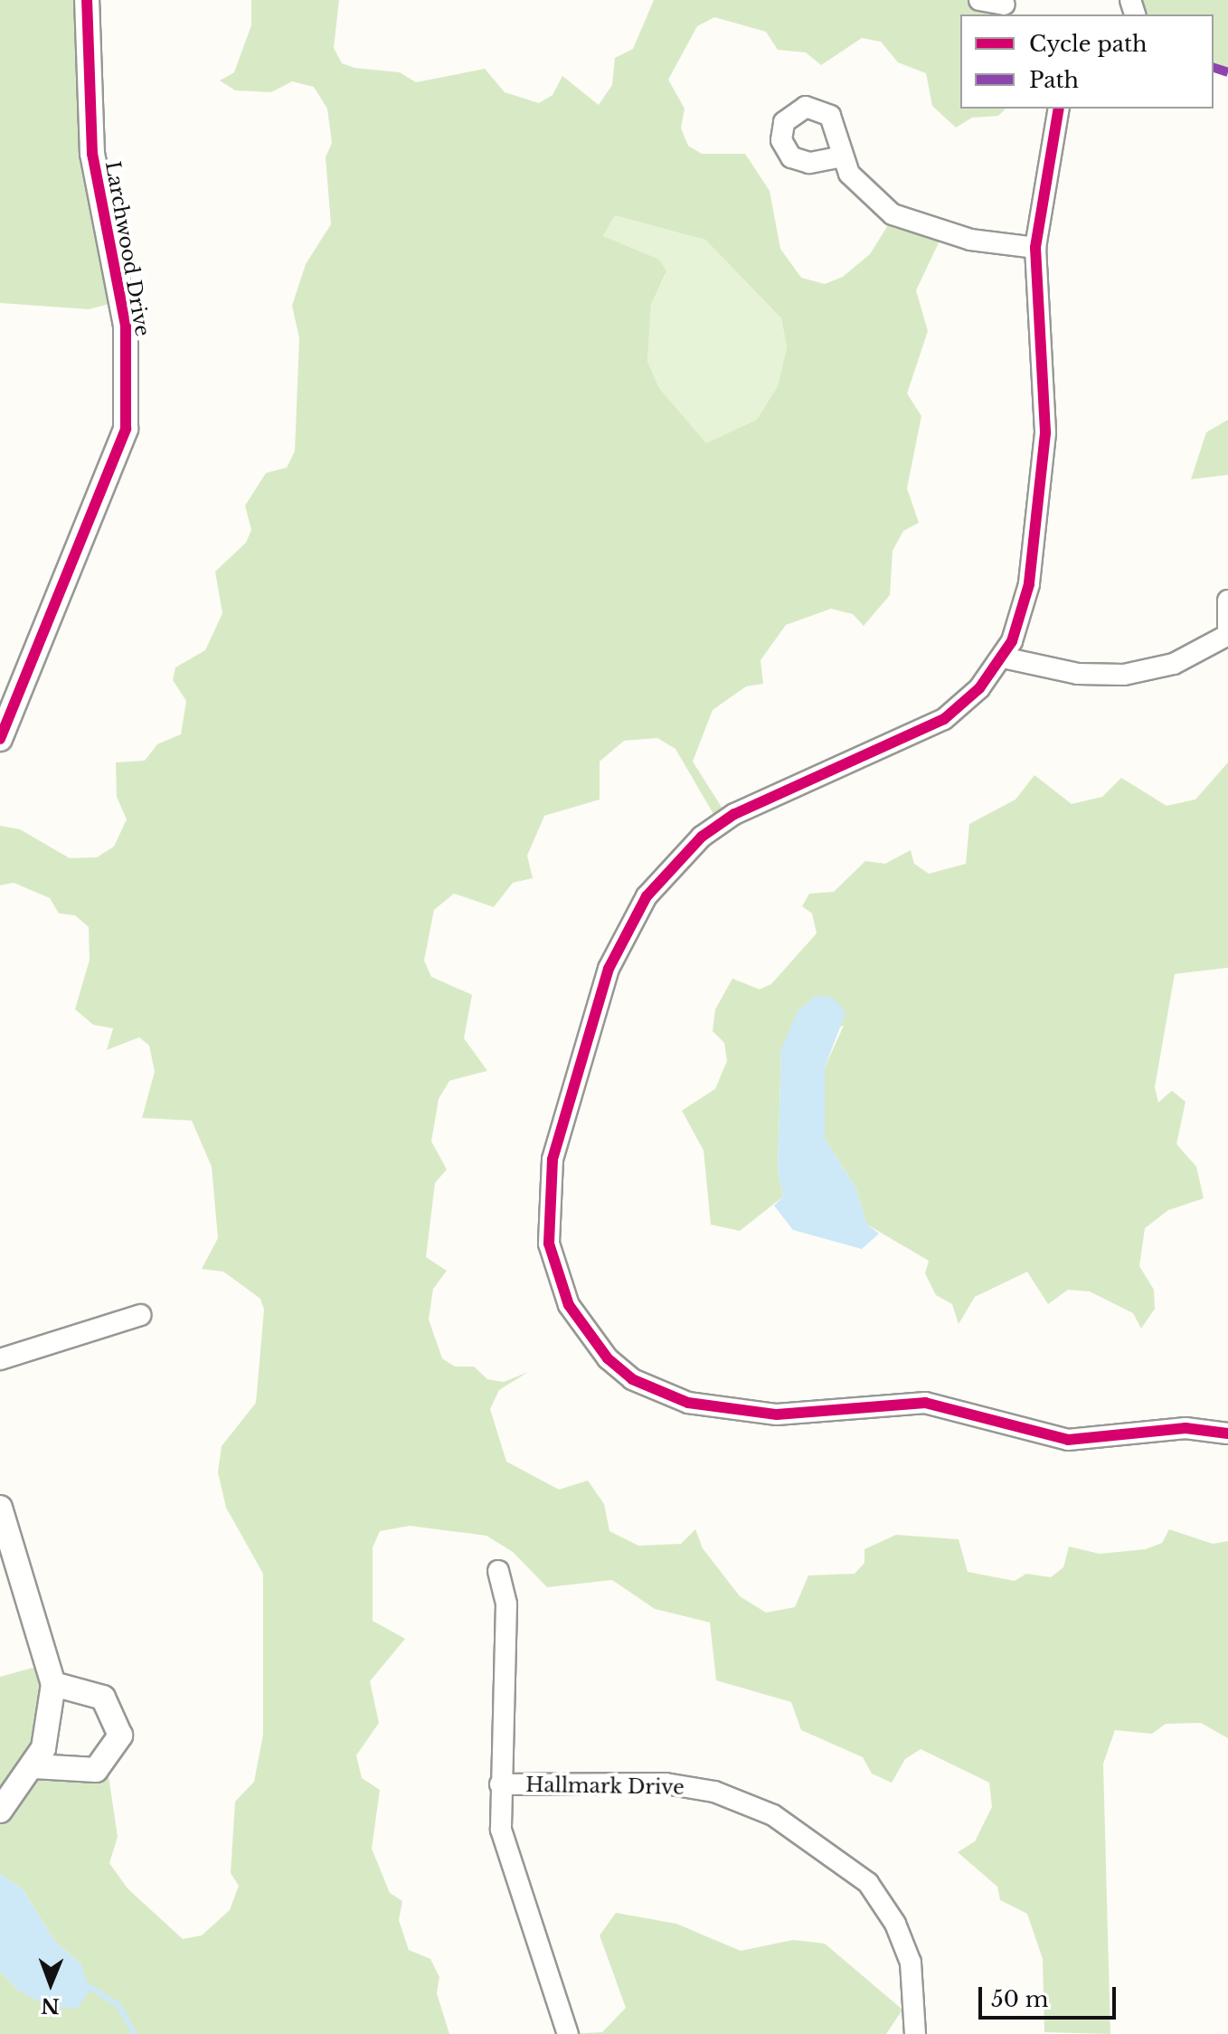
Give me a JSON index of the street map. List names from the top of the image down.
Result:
{
  "streets": {
    "street": ["Larchwood Drive", "Hallmark Drive"]
  },
  "legend": ["Cycle path", "Path"],
  "scale_bar": "50 m",
  "north": "bottom"
}
